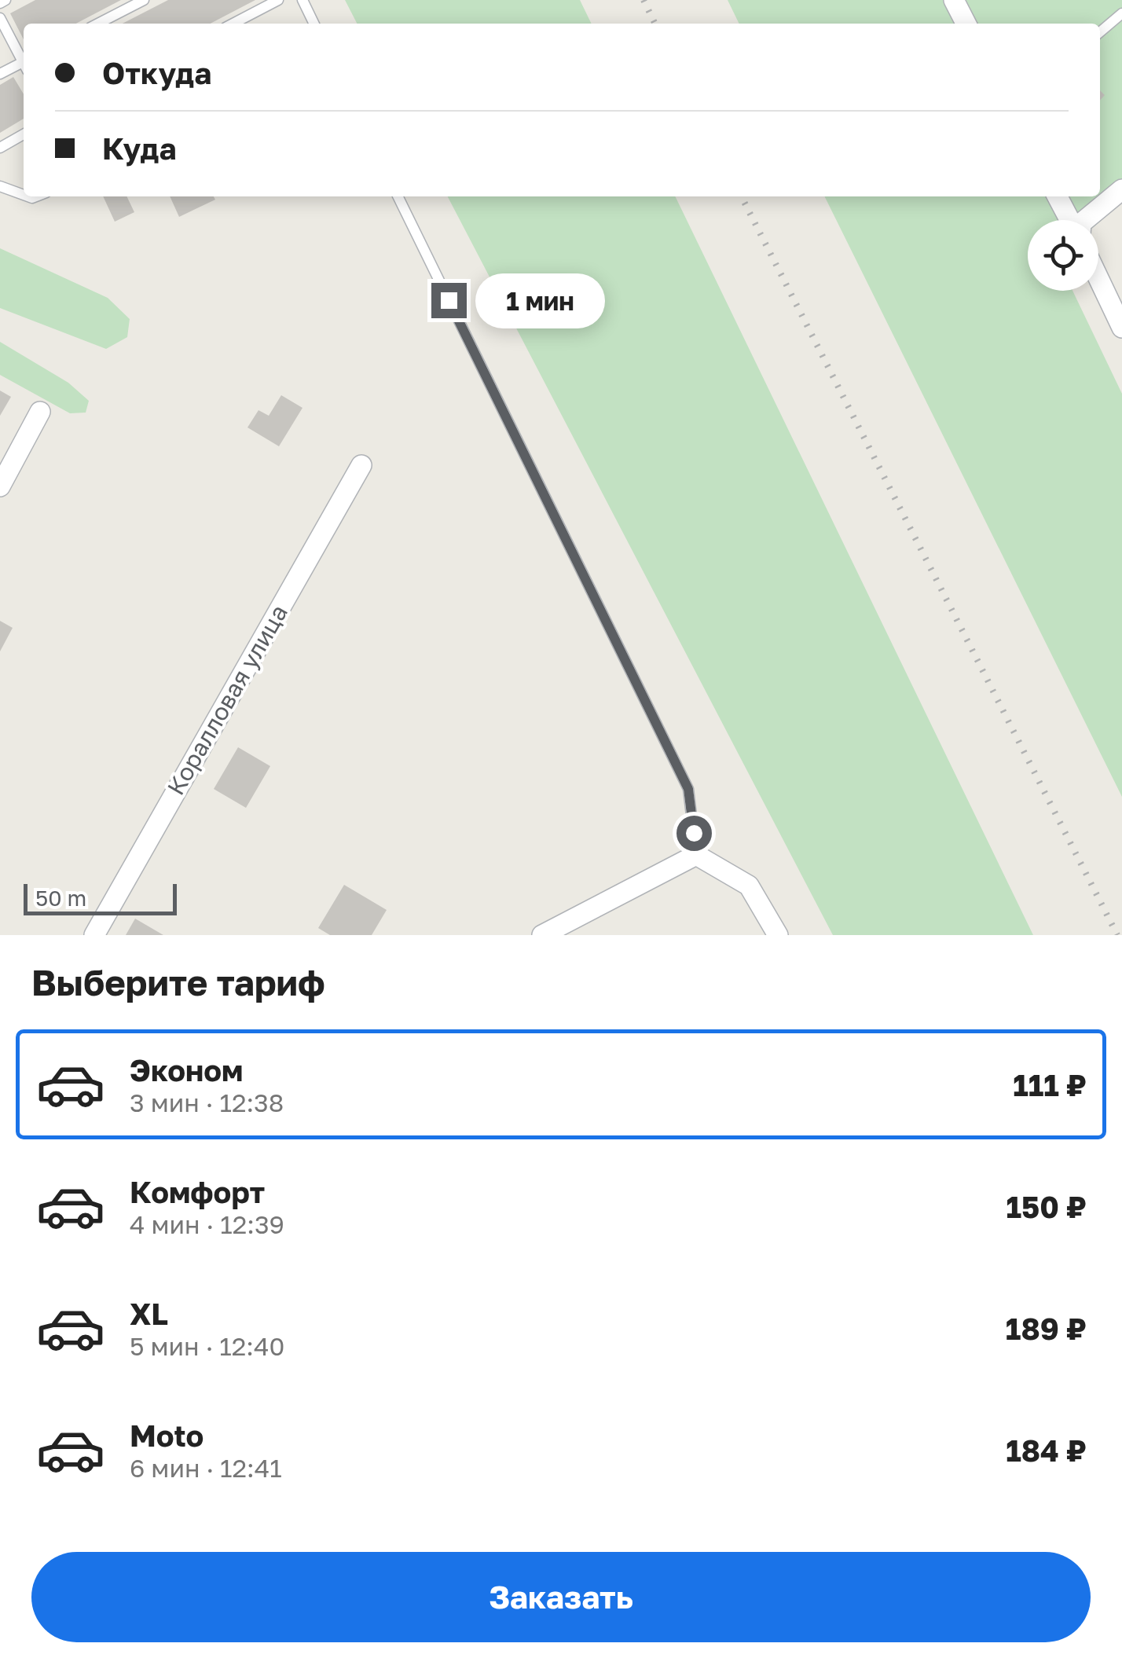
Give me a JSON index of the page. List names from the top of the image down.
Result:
{
  "streets": {
    "street": ["Коралловая улица"]
  },
  "scale_bar": "50 m",
  "page": {
    "banner": ["Откуда", "Куда"],
    "bubble": "1 мин",
    "scale": "50 m",
    "heading": "Выберите тариф",
    "list": [
      {
        "name": "Эконом",
        "note": "3 мин · 12:38",
        "value": "111 ₽"
      },
      {
        "name": "Комфорт",
        "note": "4 мин · 12:39",
        "value": "150 ₽"
      },
      {
        "name": "XL",
        "note": "5 мин · 12:40",
        "value": "189 ₽"
      },
      {
        "name": "Moto",
        "note": "6 мин · 12:41",
        "value": "184 ₽"
      }
    ],
    "buttons": "Заказать"
  }
}
